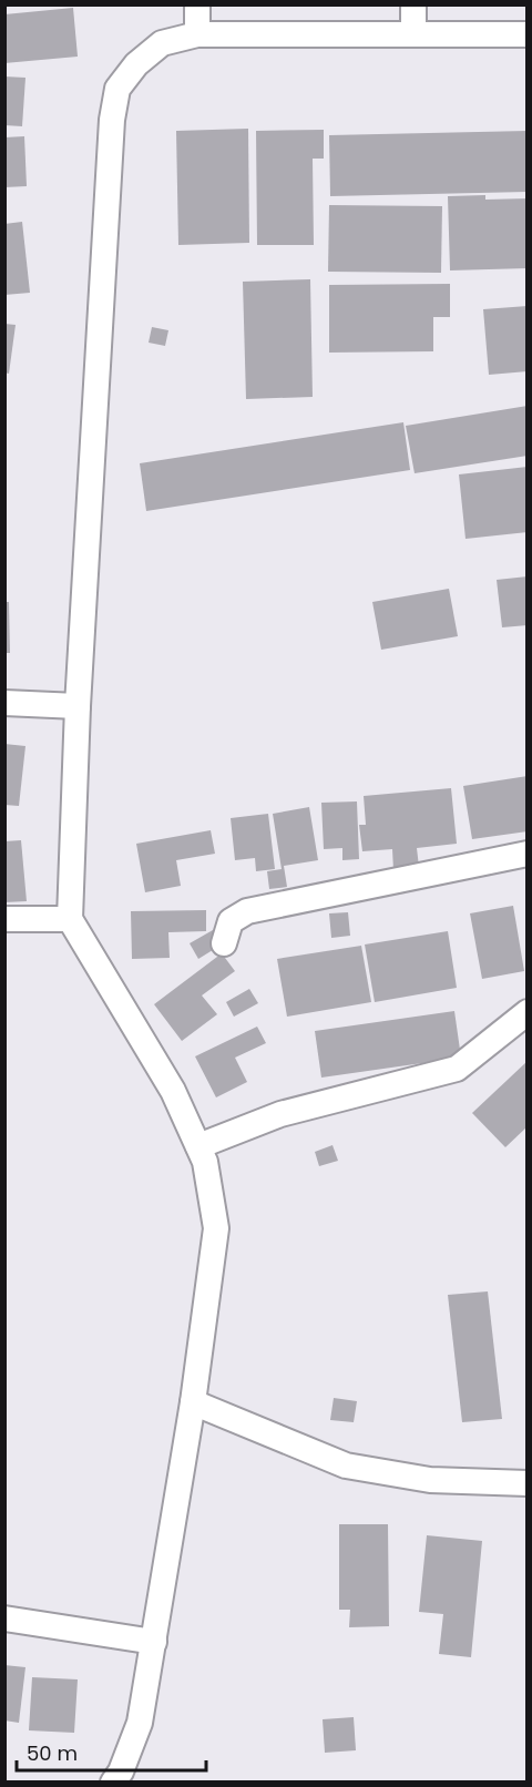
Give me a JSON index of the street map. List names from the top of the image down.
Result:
{
  "scale_bar": "50 m"
}
